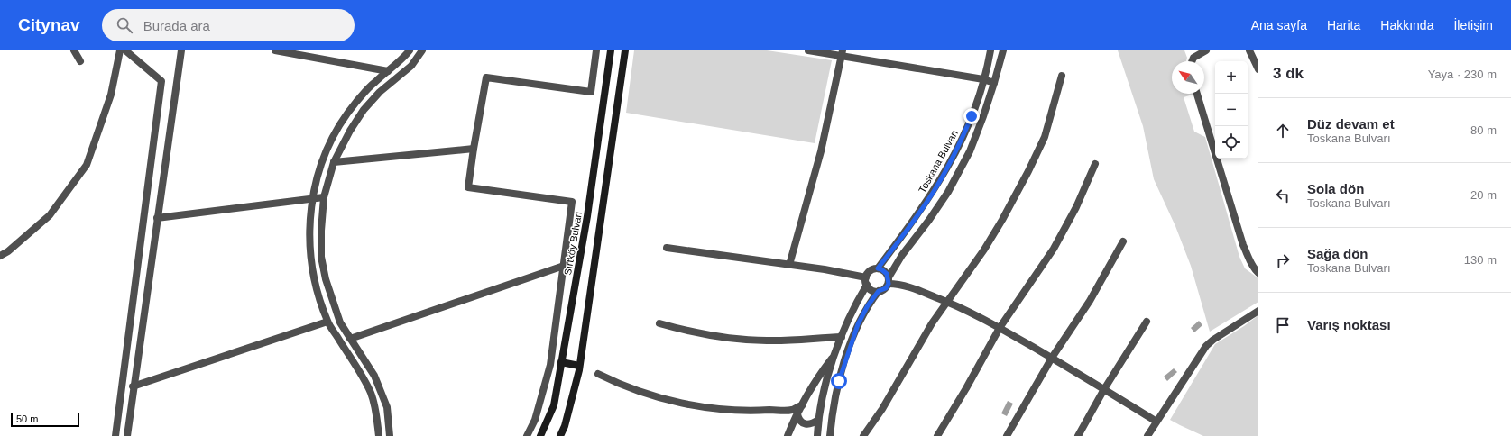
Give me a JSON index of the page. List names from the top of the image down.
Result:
{
  "streets": {
    "main road": ["Sırtköy Bulvarı"],
    "street": ["Toskana Bulvarı"]
  },
  "scale_bar": "50 m",
  "north": "top left",
  "page": {
    "header": "Citynav",
    "search": "Burada ara",
    "nav": [
      "Ana sayfa",
      "Harita",
      "Hakkında",
      "İletişim"
    ],
    "heading": ["3 dk", "Yaya · 230 m"],
    "map_buttons": ["+", "−"],
    "list": [
      ["Düz devam et", "Toskana Bulvarı", "80 m"],
      ["Sola dön", "Toskana Bulvarı", "20 m"],
      ["Sağa dön", "Toskana Bulvarı", "130 m"],
      "Varış noktası"
    ],
    "scale": "50 m"
  }
}
